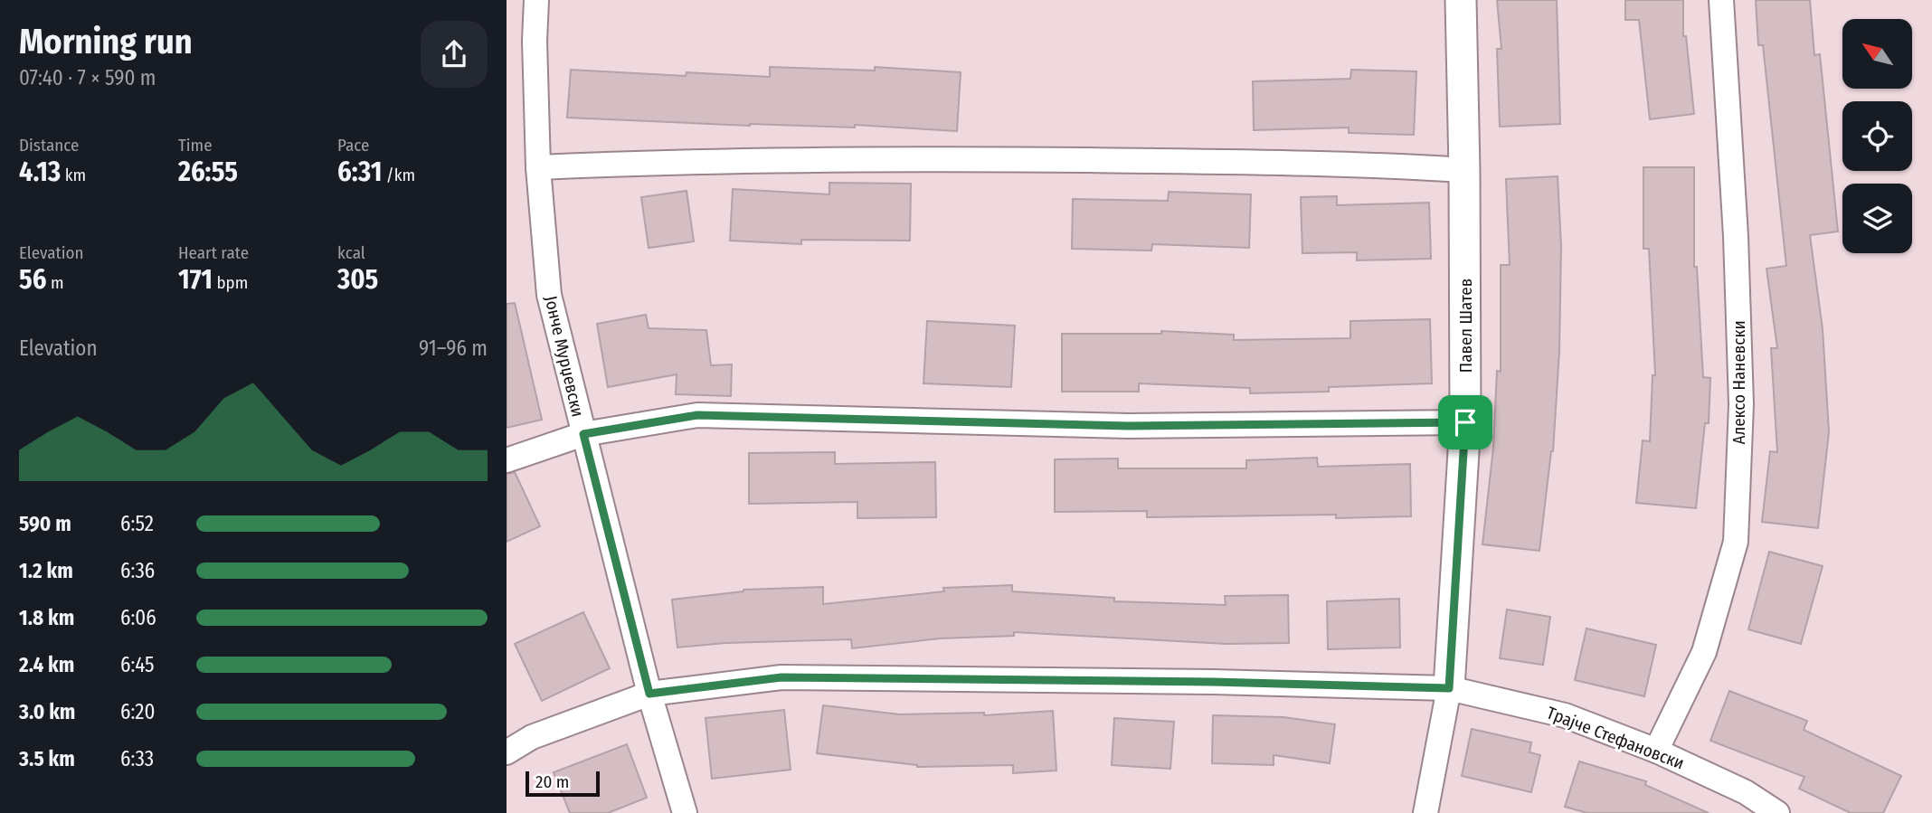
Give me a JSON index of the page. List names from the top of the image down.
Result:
{
  "streets": {
    "street": [
      "Павел Шатев",
      "Јонче Мурџевски",
      "Алексо Наневски",
      "Трајче Стефановски"
    ]
  },
  "crossings": [
    ["Павел Шатев", "Трајче Стефановски"],
    ["Јонче Мурџевски", "Трајче Стефановски"],
    ["Алексо Наневски", "Трајче Стефановски"]
  ],
  "scale_bar": "20 m",
  "north": "top left",
  "page": {
    "heading": ["Morning run", "07:40 · 7 × 590 m"],
    "stats": [
      ["Distance", "4.13 km"],
      ["Time", "26:55"],
      ["Pace", "6:31 /km"],
      ["Elevation", "56 m"],
      ["Heart rate", "171 bpm"],
      ["kcal", "305"]
    ],
    "chart": ["Elevation", "91–96 m"],
    "list": [
      {
        "name": "590 m",
        "note": "6:52"
      },
      {
        "name": "1.2 km",
        "note": "6:36"
      },
      {
        "name": "1.8 km",
        "note": "6:06"
      },
      {
        "name": "2.4 km",
        "note": "6:45"
      },
      {
        "name": "3.0 km",
        "note": "6:20"
      },
      {
        "name": "3.5 km",
        "note": "6:33"
      }
    ],
    "scale": "20 m"
  }
}
